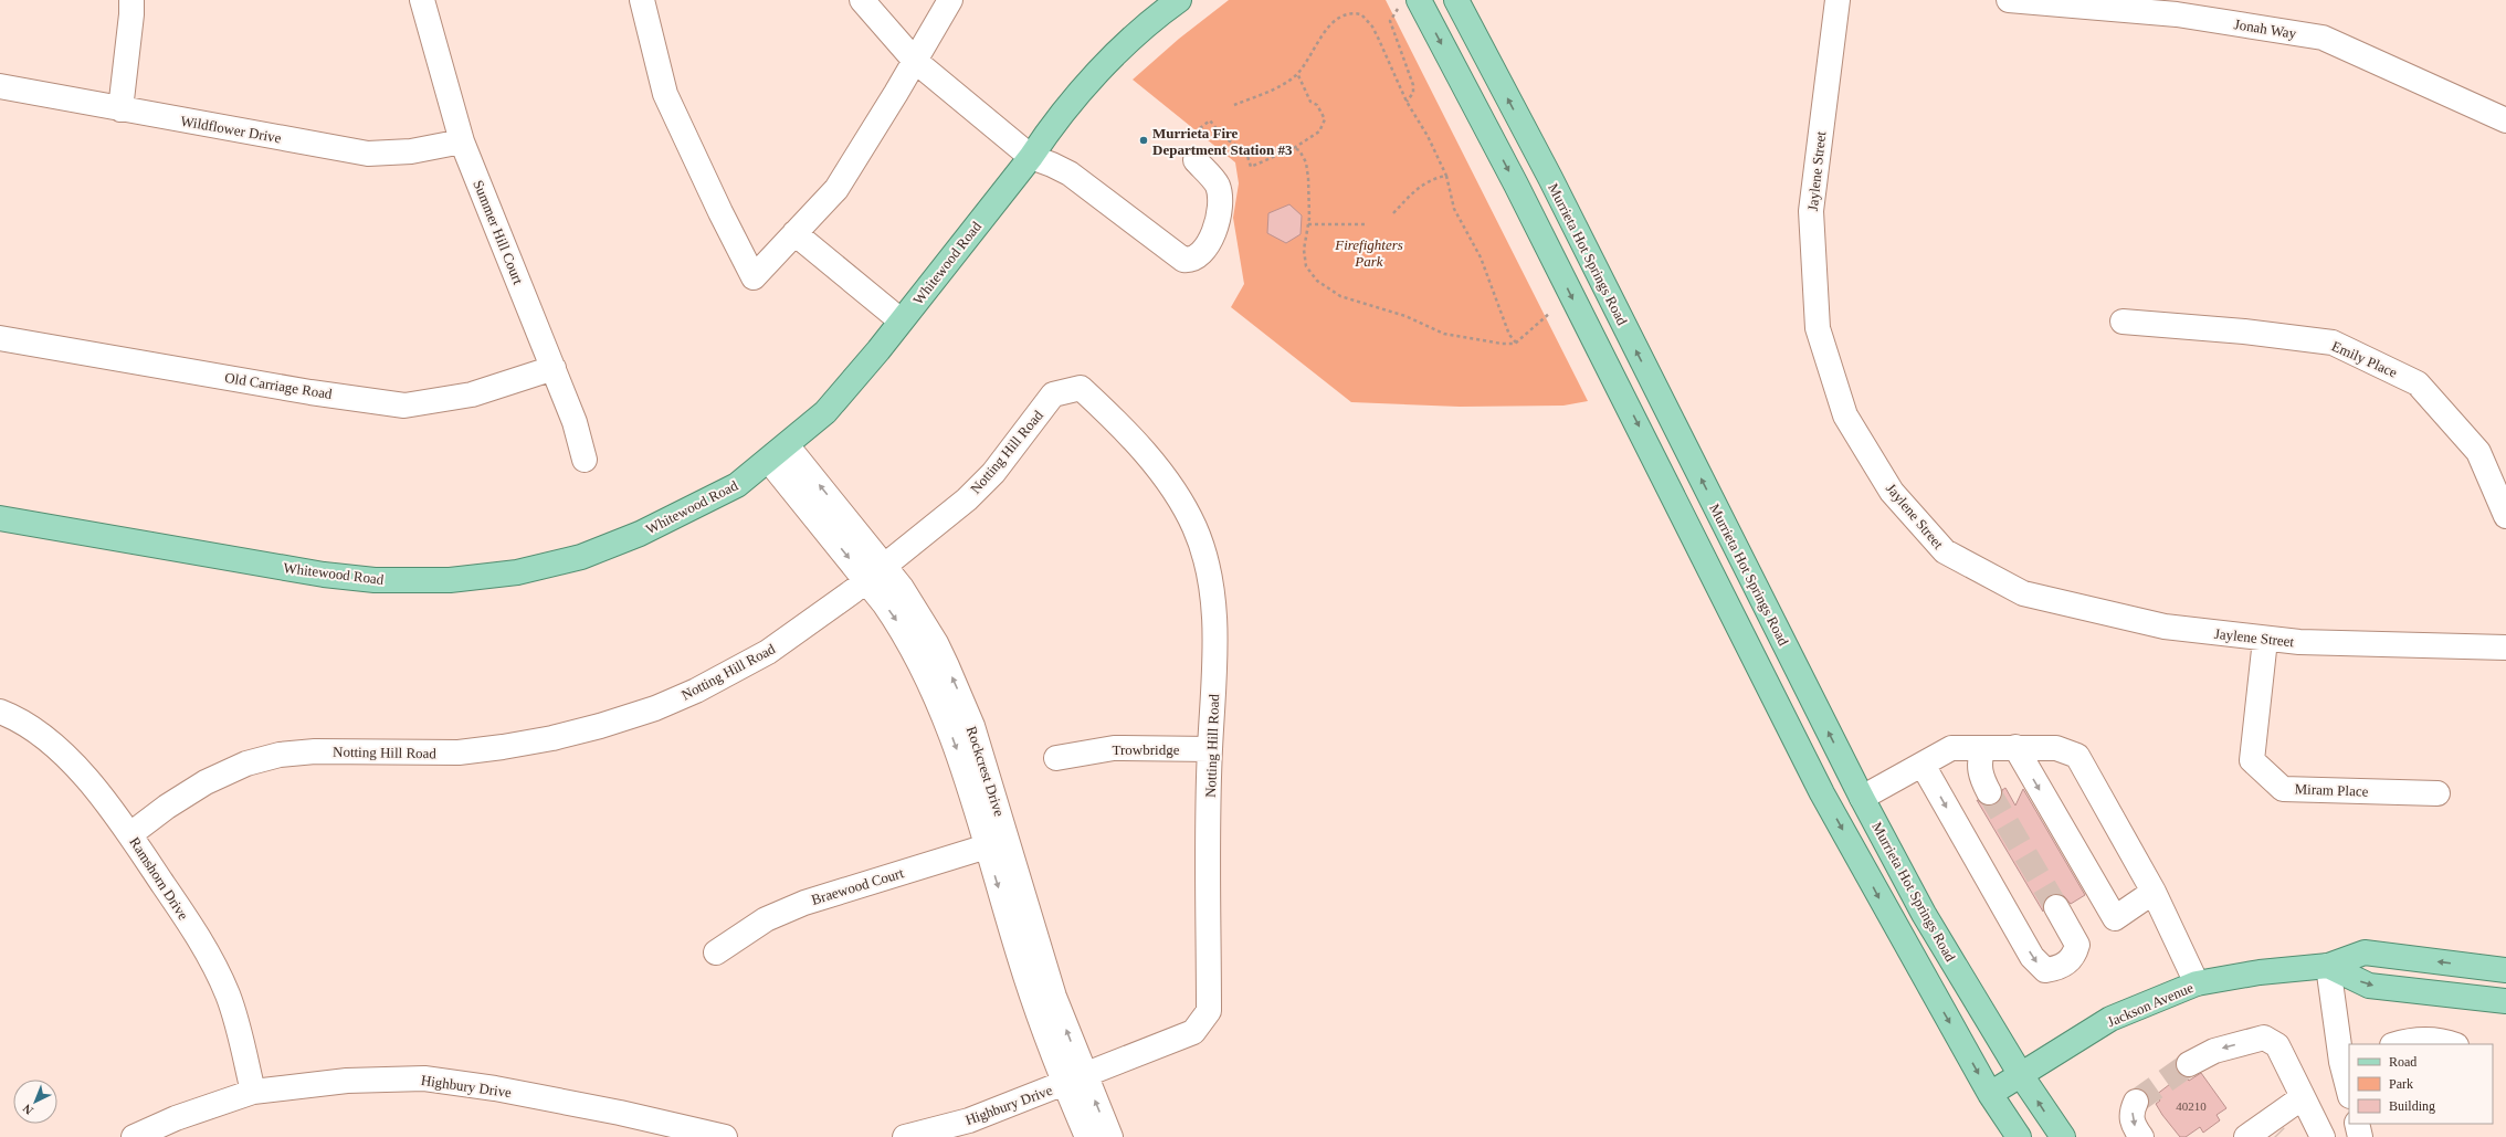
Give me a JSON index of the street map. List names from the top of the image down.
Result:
{
  "streets": {
    "main road": ["Murrieta Hot Springs Road", "Whitewood Road", "Jackson Avenue"],
    "street": [
      "Jonah Way",
      "Wildflower Drive",
      "Jaylene Street",
      "Summer Hill Court",
      "Emily Place",
      "Old Carriage Road",
      "Notting Hill Road",
      "Trowbridge",
      "Rockcrest Drive",
      "Miram Place",
      "Ramshorn Drive",
      "Braewood Court",
      "Highbury Drive"
    ]
  },
  "crossings": [
    ["Wildflower Drive", "Summer Hill Court"],
    ["Jaylene Street", "Miram Place"],
    ["Summer Hill Court", "Old Carriage Road"],
    ["Murrieta Hot Springs Road", "Jackson Avenue"],
    ["Whitewood Road", "Rockcrest Drive"],
    ["Notting Hill Road", "Trowbridge"],
    ["Notting Hill Road", "Rockcrest Drive"],
    ["Notting Hill Road", "Ramshorn Drive"],
    ["Notting Hill Road", "Highbury Drive"],
    ["Rockcrest Drive", "Braewood Court"],
    ["Rockcrest Drive", "Highbury Drive"],
    ["Ramshorn Drive", "Highbury Drive"]
  ],
  "parks": ["Firefighters Park"],
  "places": ["Murrieta Fire Department Station #3"],
  "house_numbers": ["40210"],
  "legend": ["Road", "Park", "Building"],
  "north": "bottom left"
}
